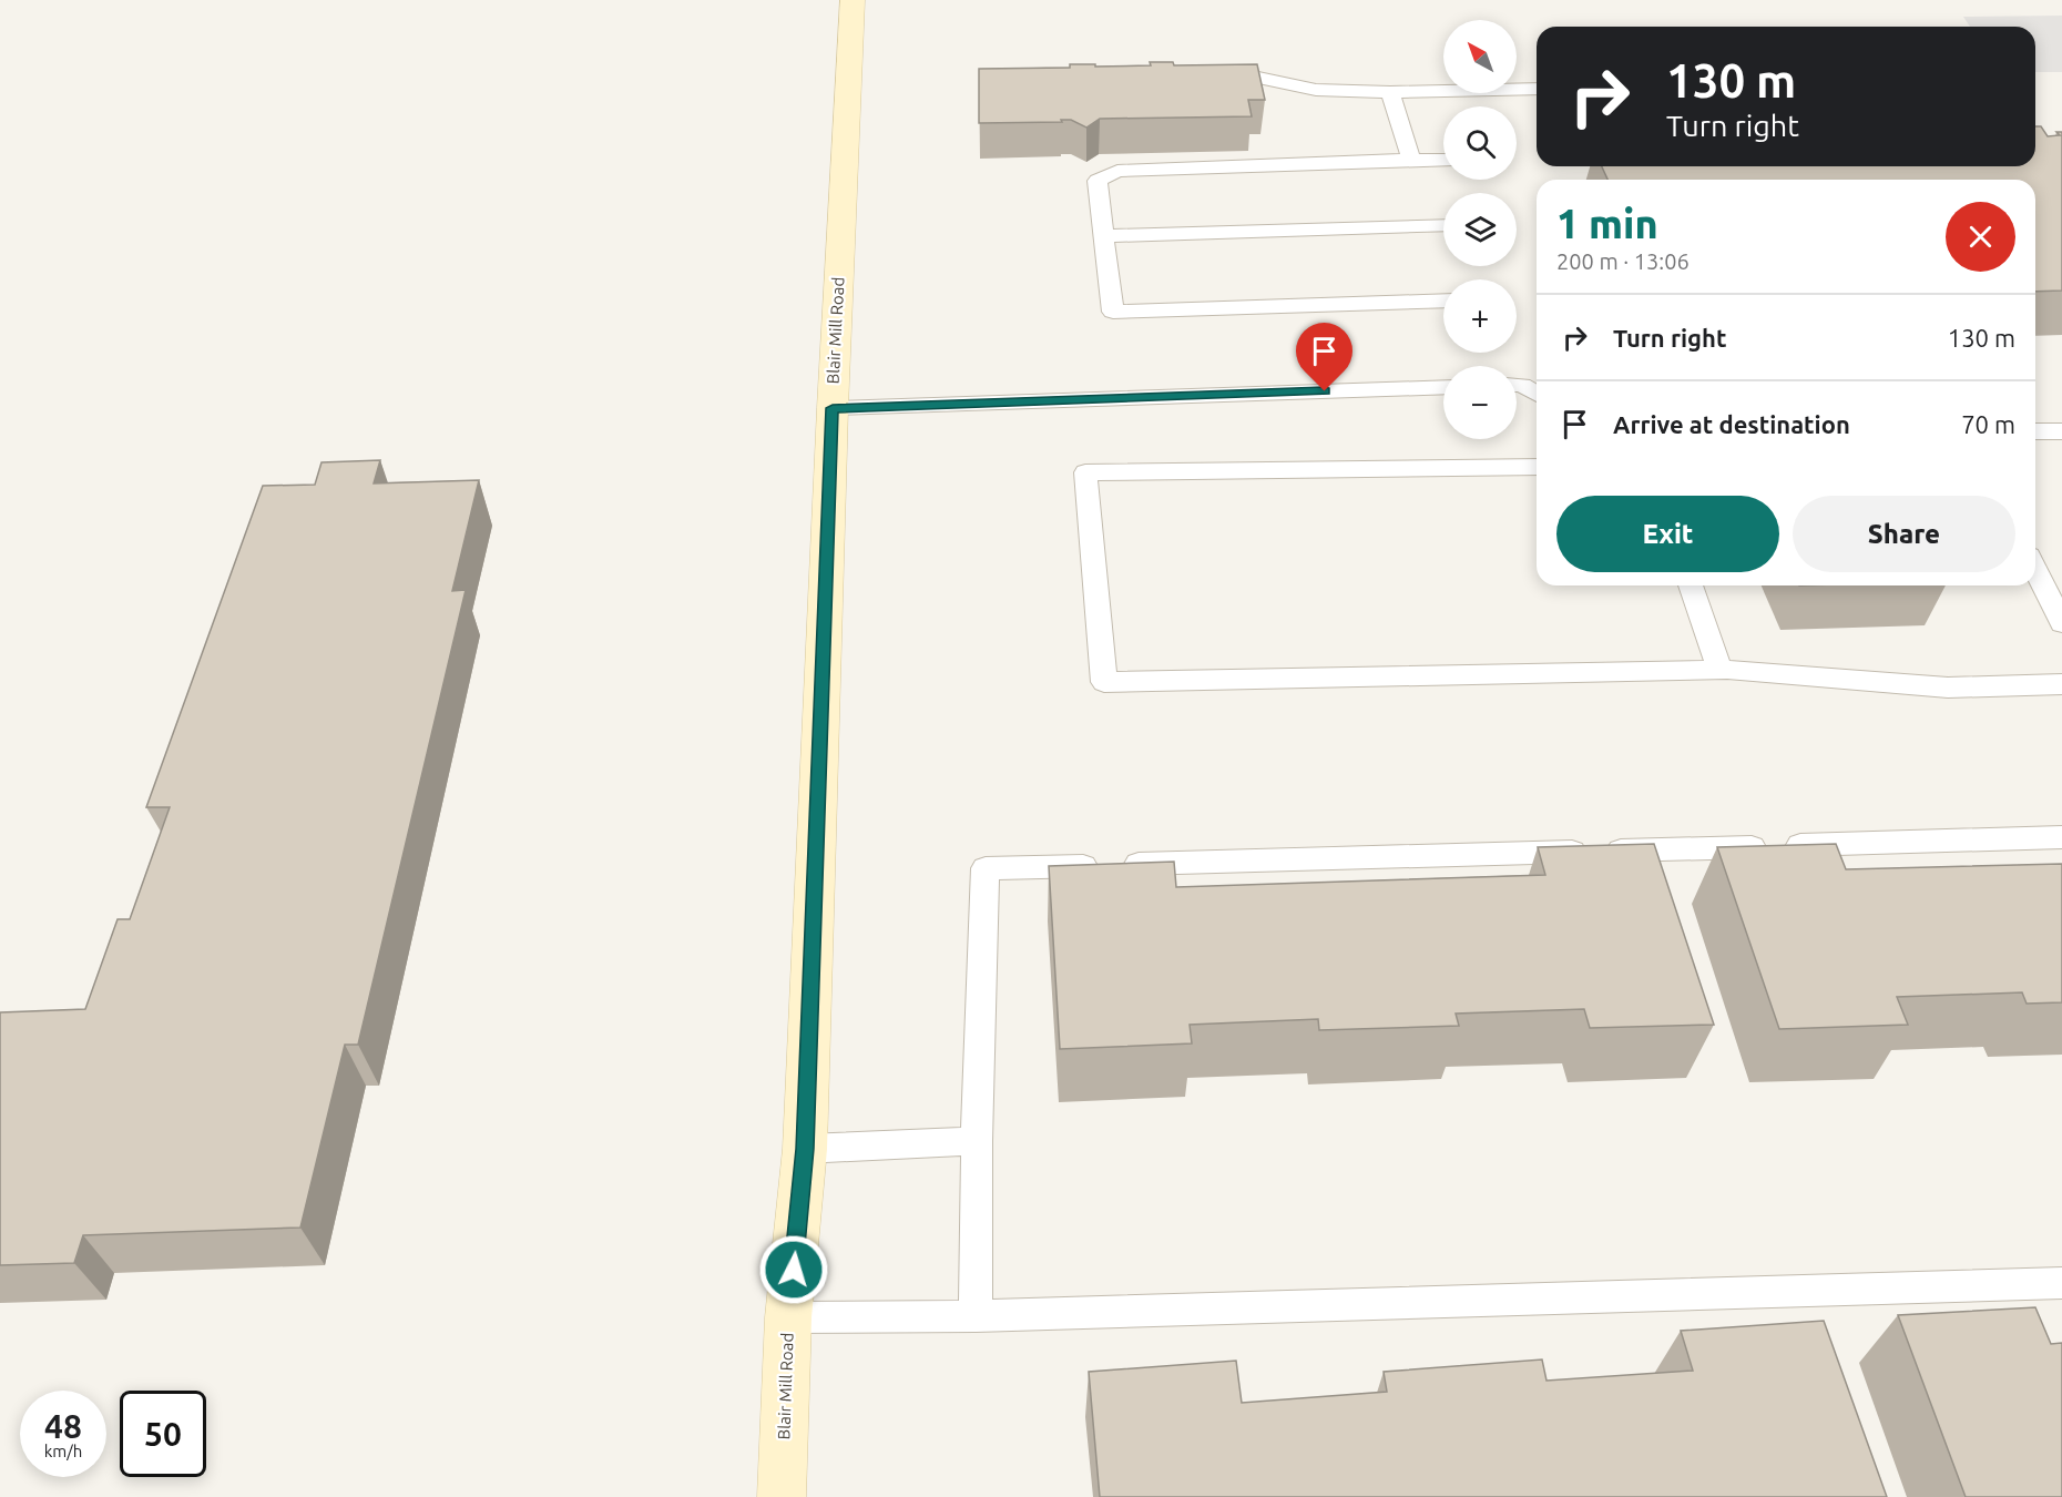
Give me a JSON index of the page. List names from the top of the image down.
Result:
{
  "streets": {
    "main road": ["Blair Mill Road"]
  },
  "north": "top left",
  "page": {
    "map_buttons": ["+", "−"],
    "turn": ["130 m", "Turn right"],
    "heading": ["1 min", "200 m · 13:06"],
    "list": [
      {
        "name": "Turn right",
        "value": "130 m"
      },
      {
        "name": "Arrive at destination",
        "value": "70 m"
      }
    ],
    "buttons": ["Exit", "Share"],
    "speed": "48 km/h",
    "limit": "50"
  }
}
